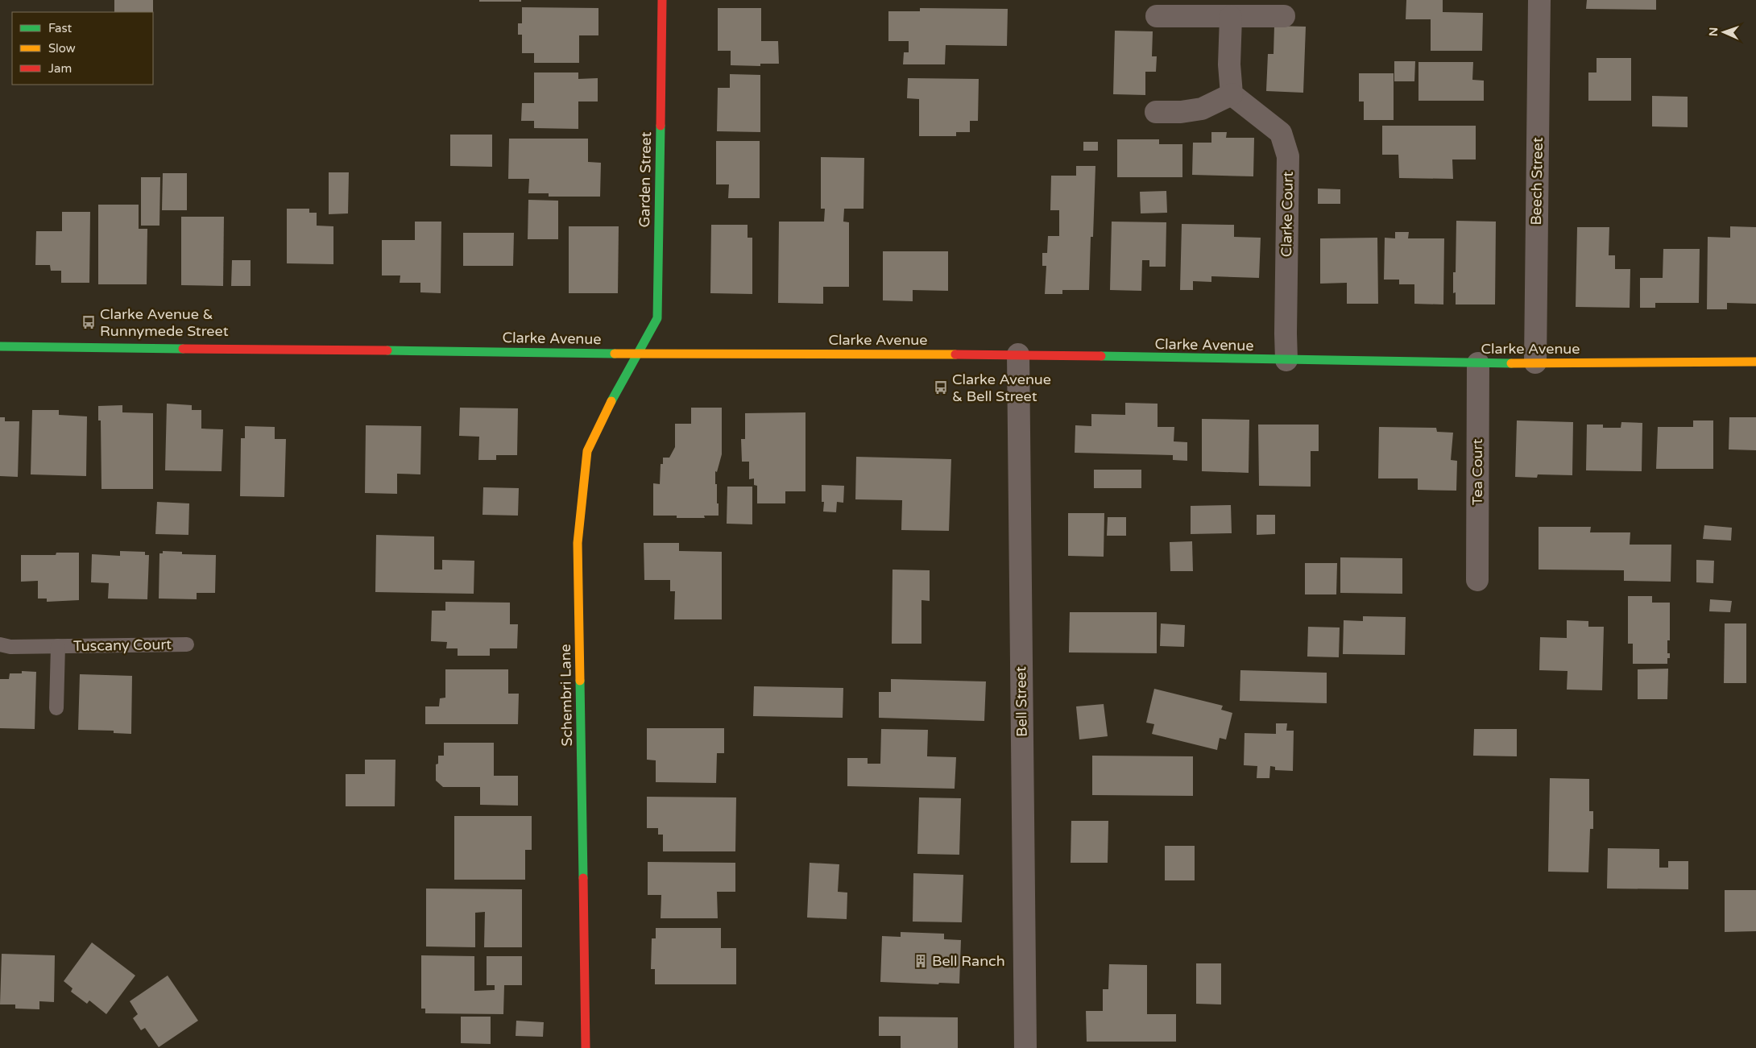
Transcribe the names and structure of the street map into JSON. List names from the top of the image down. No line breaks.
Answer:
{"streets":{"street":["Garden Street","Beech Street","Clarke Court","Clarke Avenue","Tea Court","Schembri Lane","Bell Street"],"lane":["Tuscany Court"]},"crossings":[["Garden Street","Clarke Avenue"],["Garden Street","Schembri Lane"],["Beech Street","Clarke Avenue"],["Clarke Court","Clarke Avenue"],["Clarke Avenue","Tea Court"],["Clarke Avenue","Schembri Lane"],["Clarke Avenue","Bell Street"]],"places":{"bus stop":["Clarke Avenue & Runnymede Street","Clarke Avenue & Bell Street"],"building":["Bell Ranch"]},"legend":["Fast","Slow","Jam"],"north":"left"}
